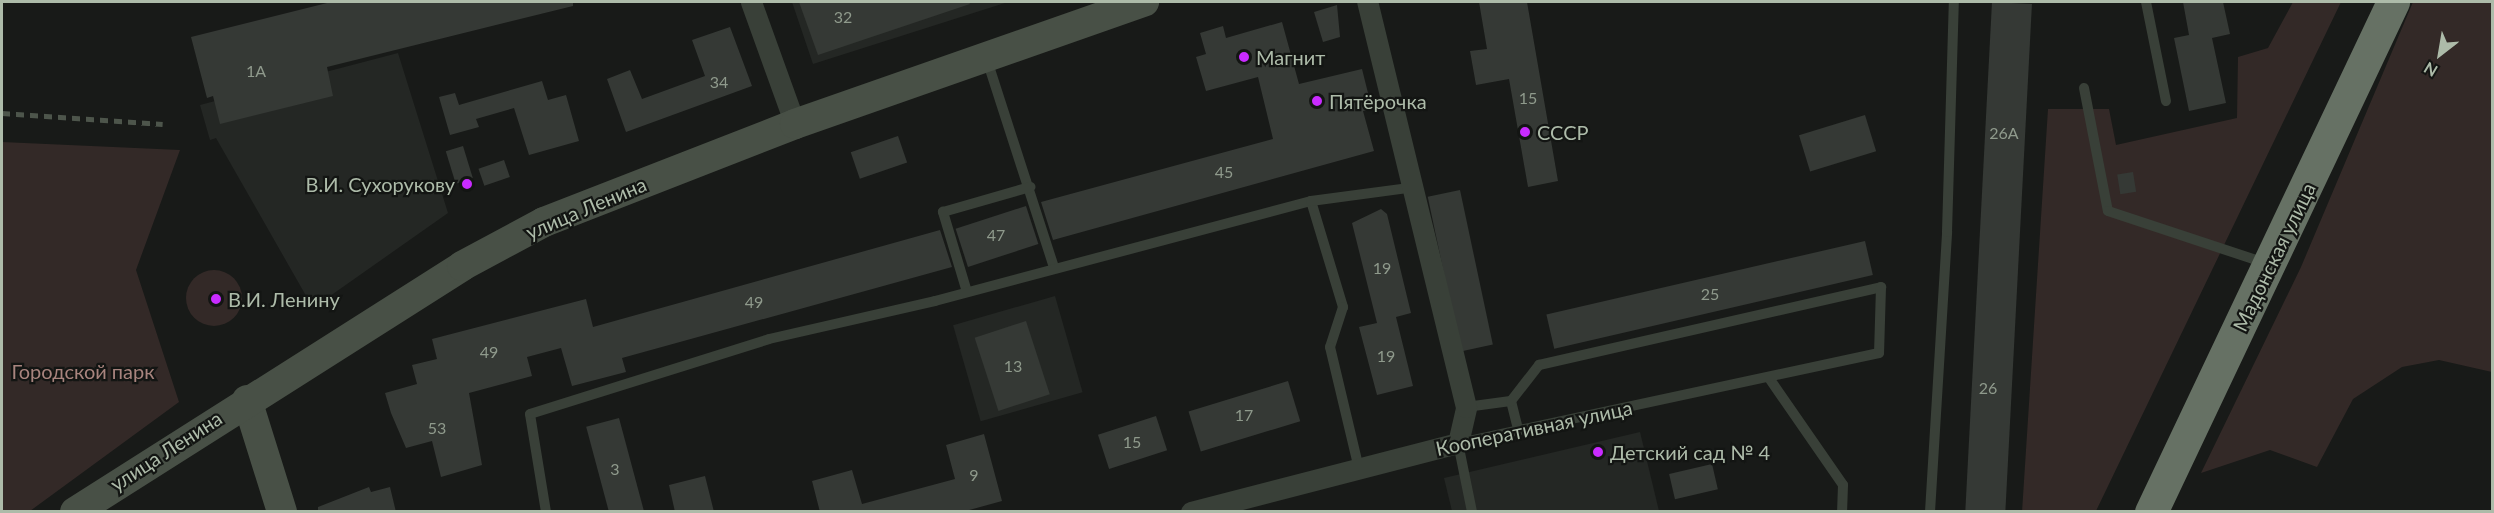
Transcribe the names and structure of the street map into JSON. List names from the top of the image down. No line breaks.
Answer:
{"streets":{"highway":["Мадонская улица"],"main road":["улица Ленина"],"street":["Кооперативная улица"]},"parks":["Городской парк"],"places":["Магнит","Пятёрочка","СССР","В.И. Сухорукову","В.И. Ленину","Детский сад № 4"],"house_numbers":["32","1А","34","15","26А","45","47","19","25","49","49","19","13","26","17","53","15","3","9"],"north":"bottom left"}
